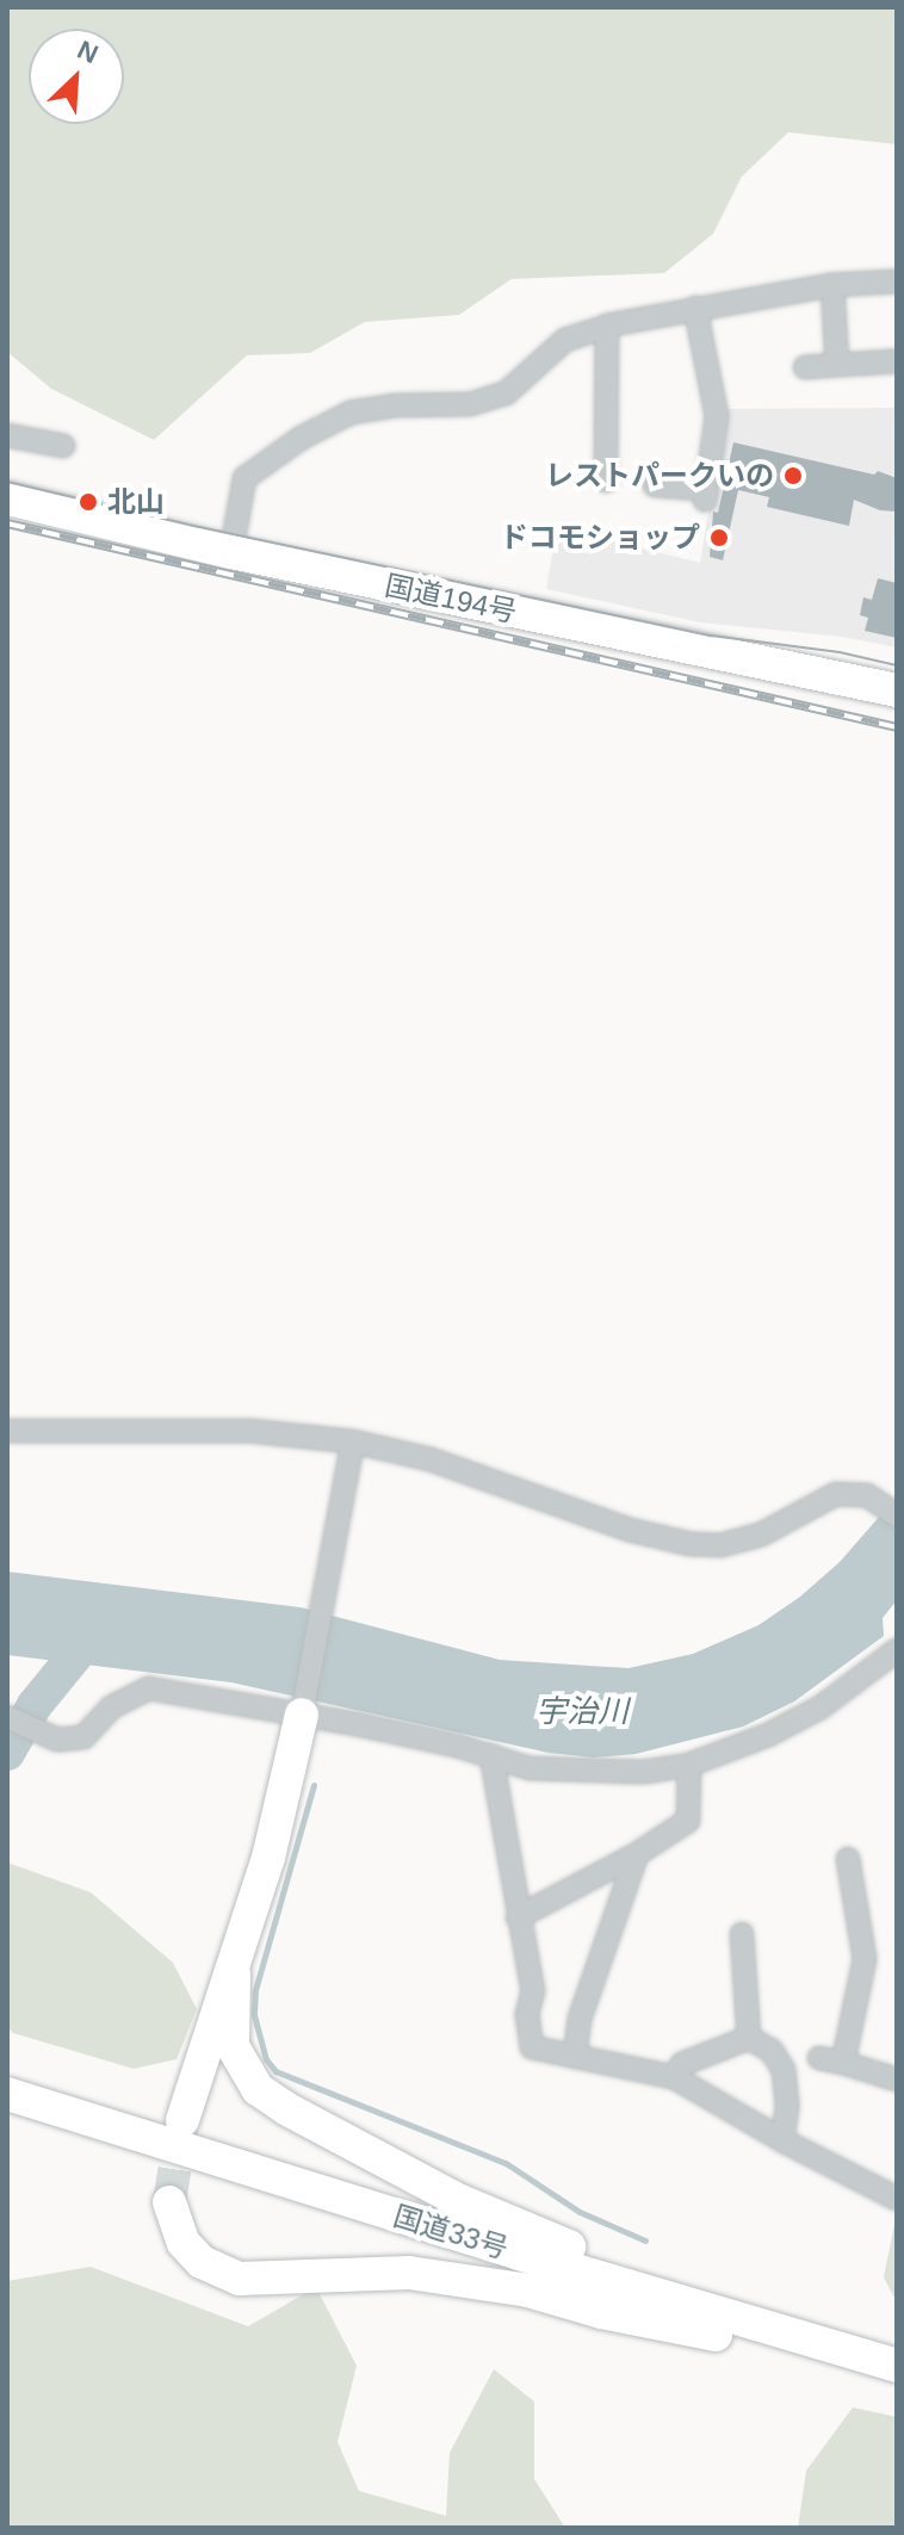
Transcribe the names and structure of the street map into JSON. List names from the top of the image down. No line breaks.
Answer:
{"streets":{"highway":["国道194号","国道33号"]},"water":["宇治川"],"places":["レストパークいの","北山","ドコモショップ"],"north":"top right"}
